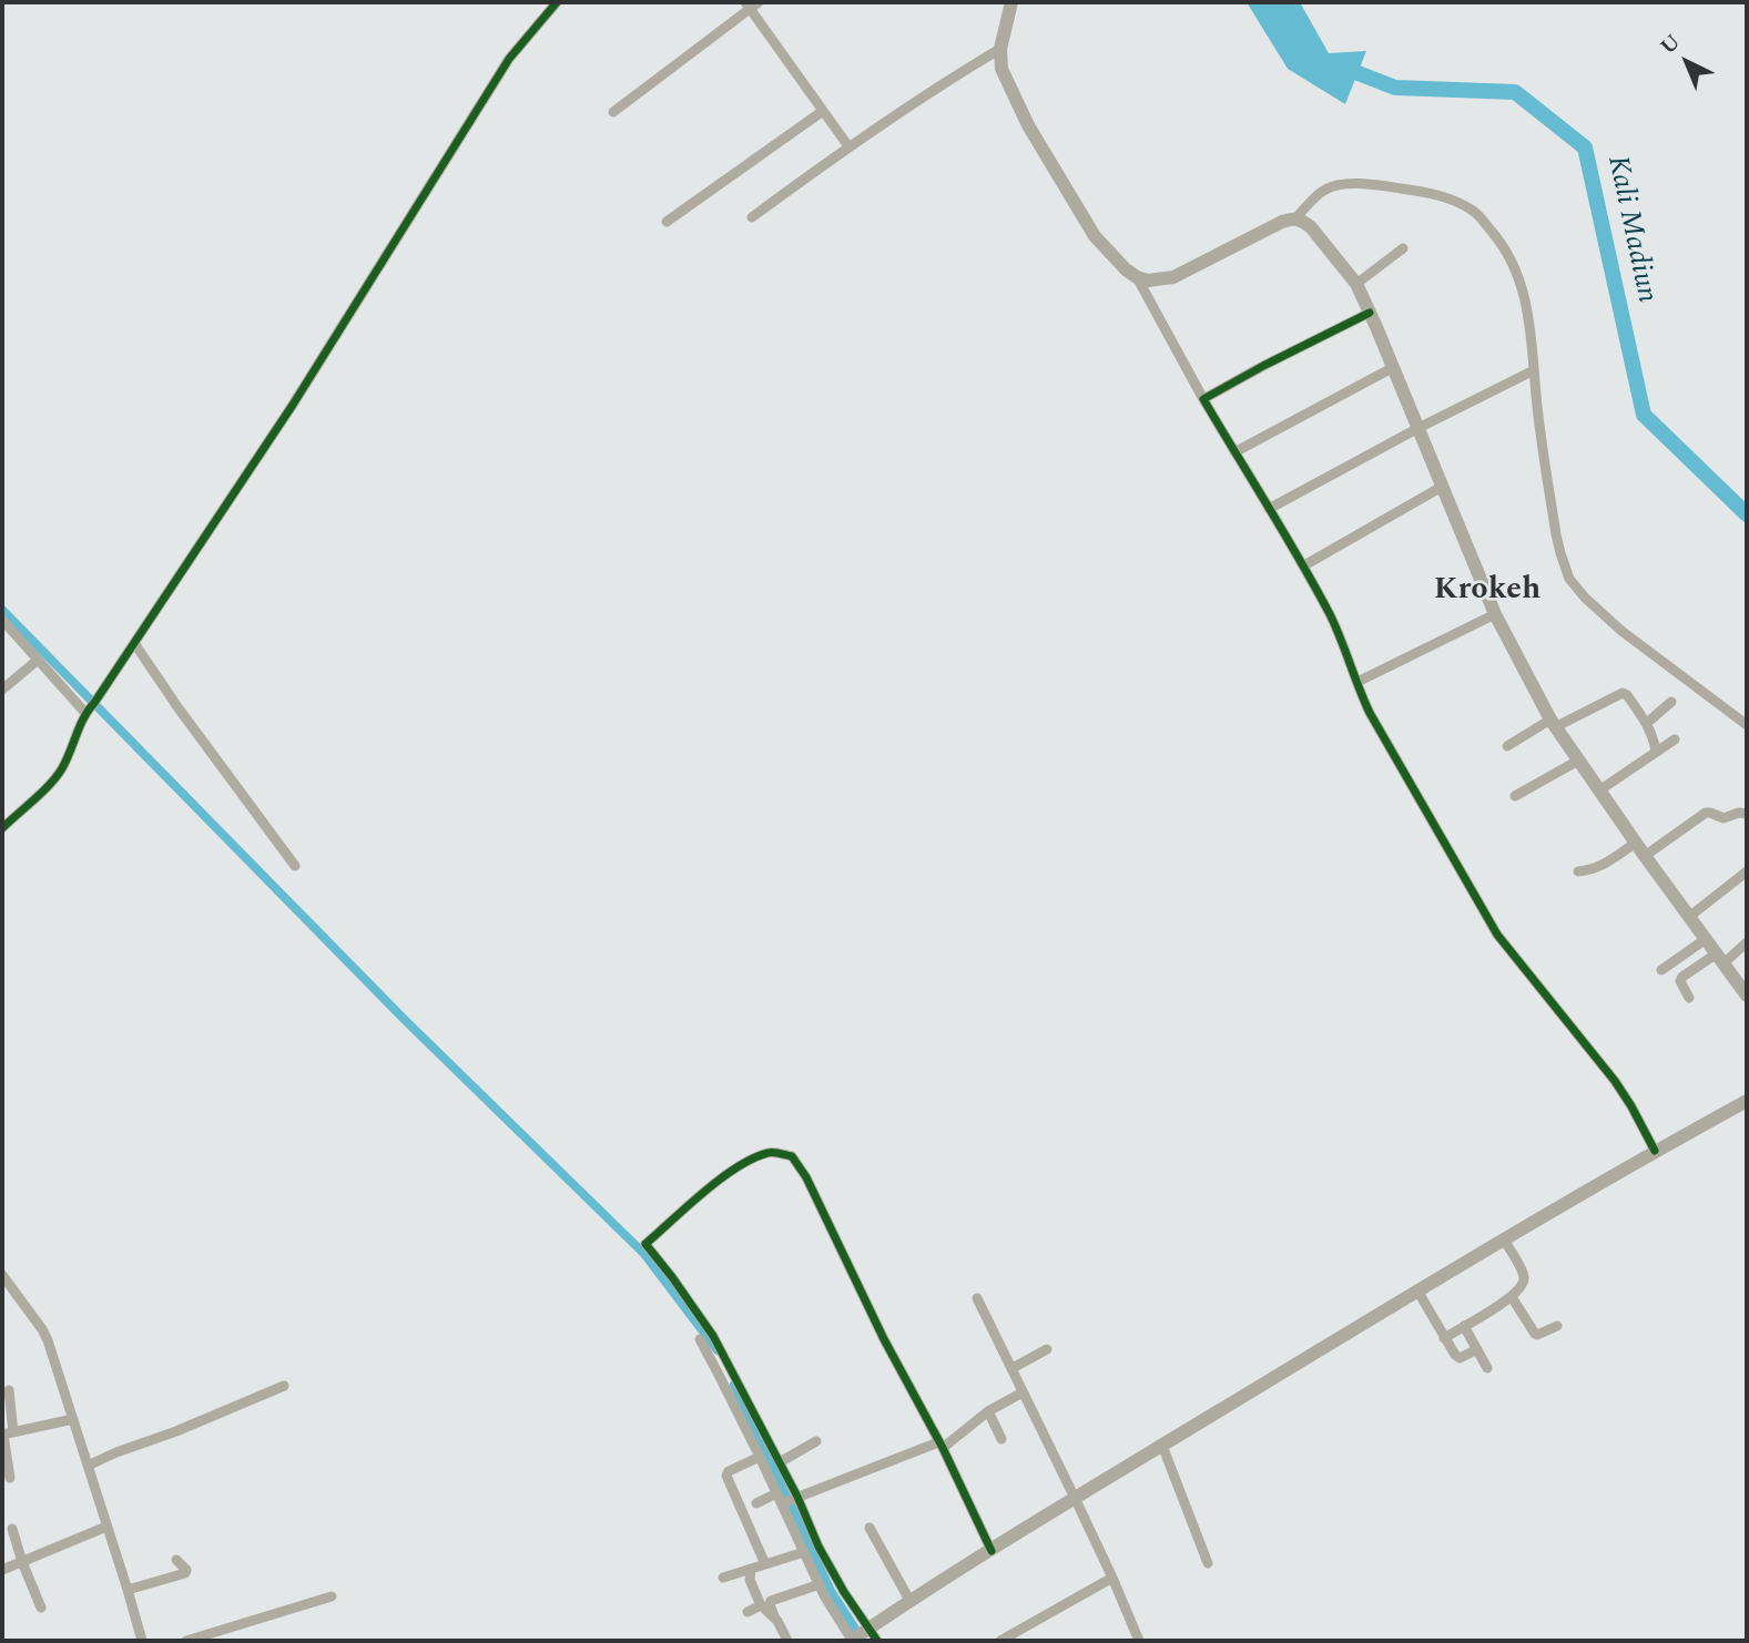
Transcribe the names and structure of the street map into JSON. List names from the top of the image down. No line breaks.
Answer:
{"districts":["Krokeh"],"water":["Kali Madiun"],"north":"top left"}
